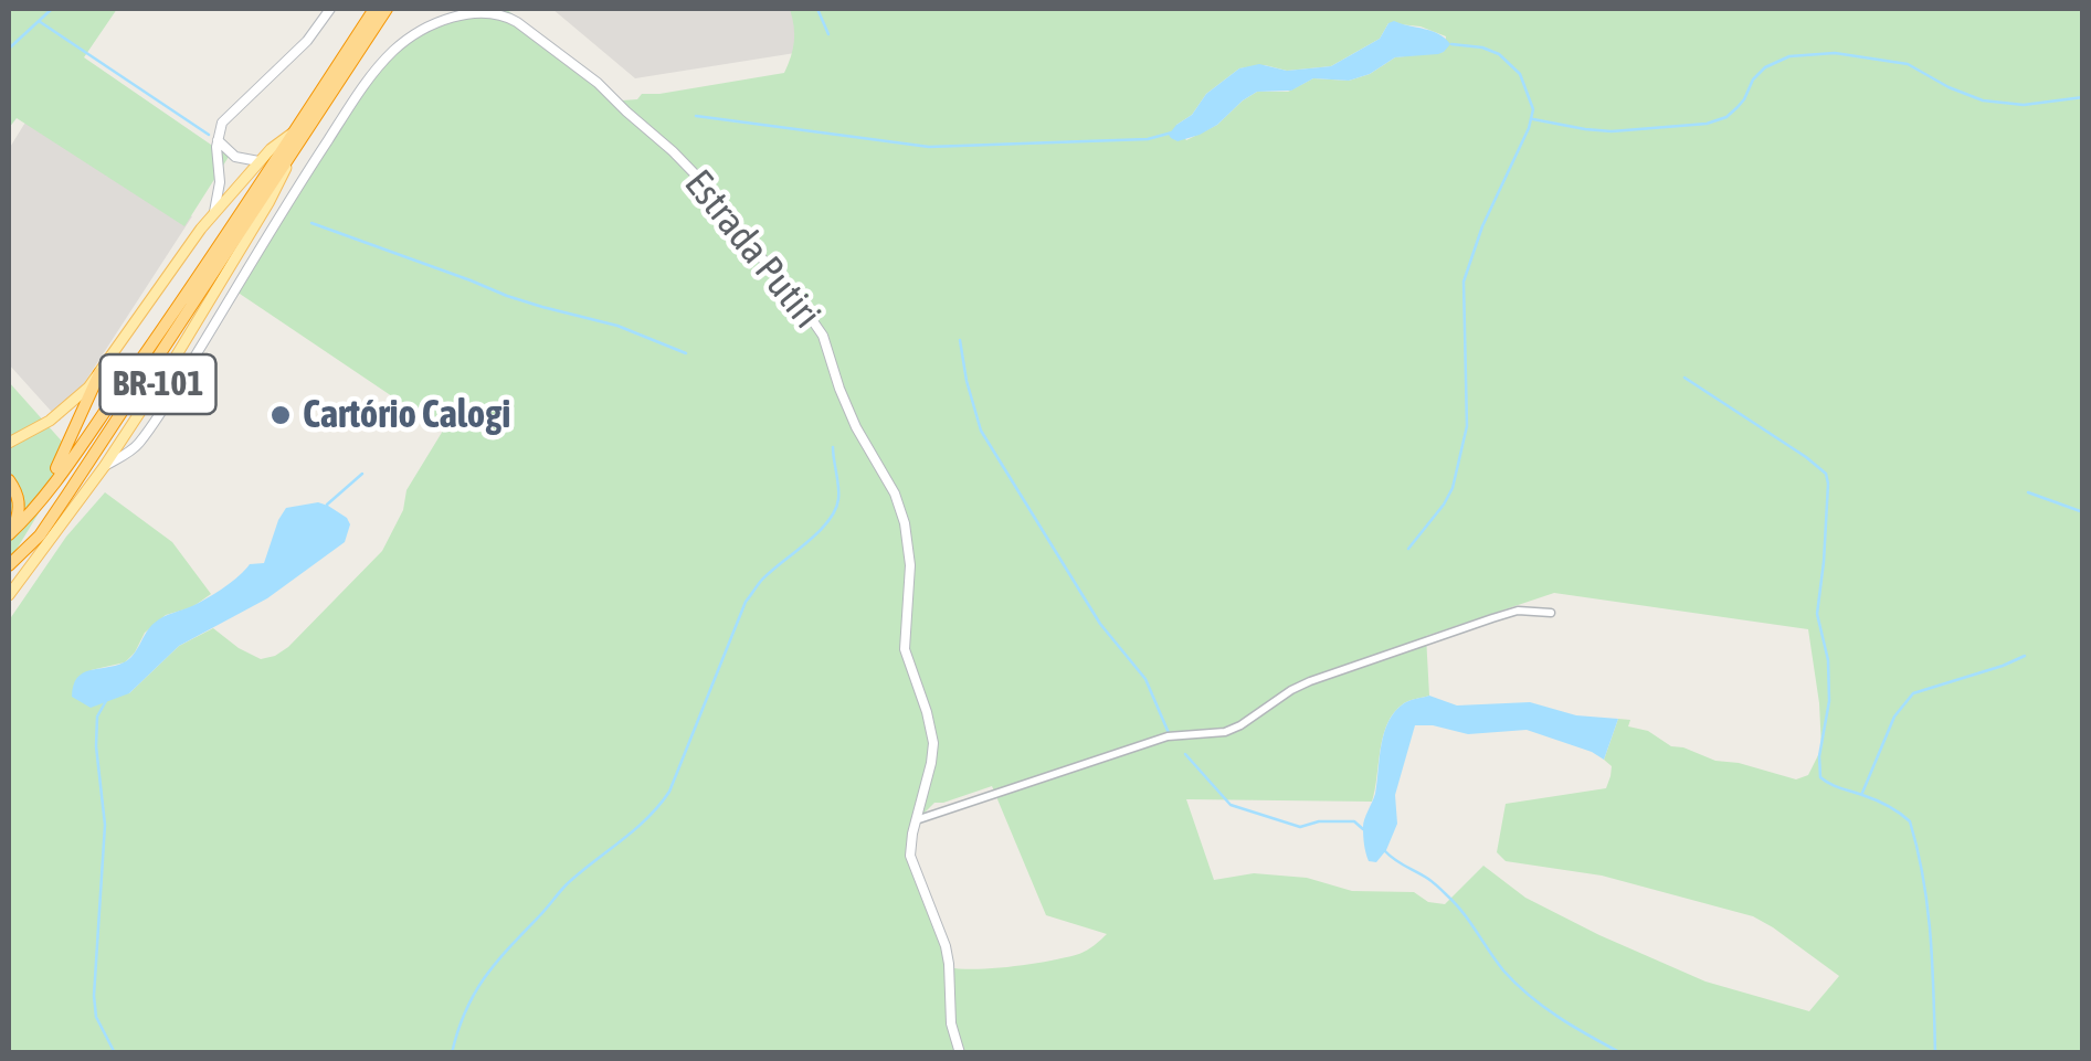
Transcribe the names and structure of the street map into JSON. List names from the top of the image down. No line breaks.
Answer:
{"streets":{"highway":["BR-101"],"street":["Estrada Putiri"]},"crossings":[["Estrada Putiri","BR-101"]],"places":["Cartório Calogi"]}
